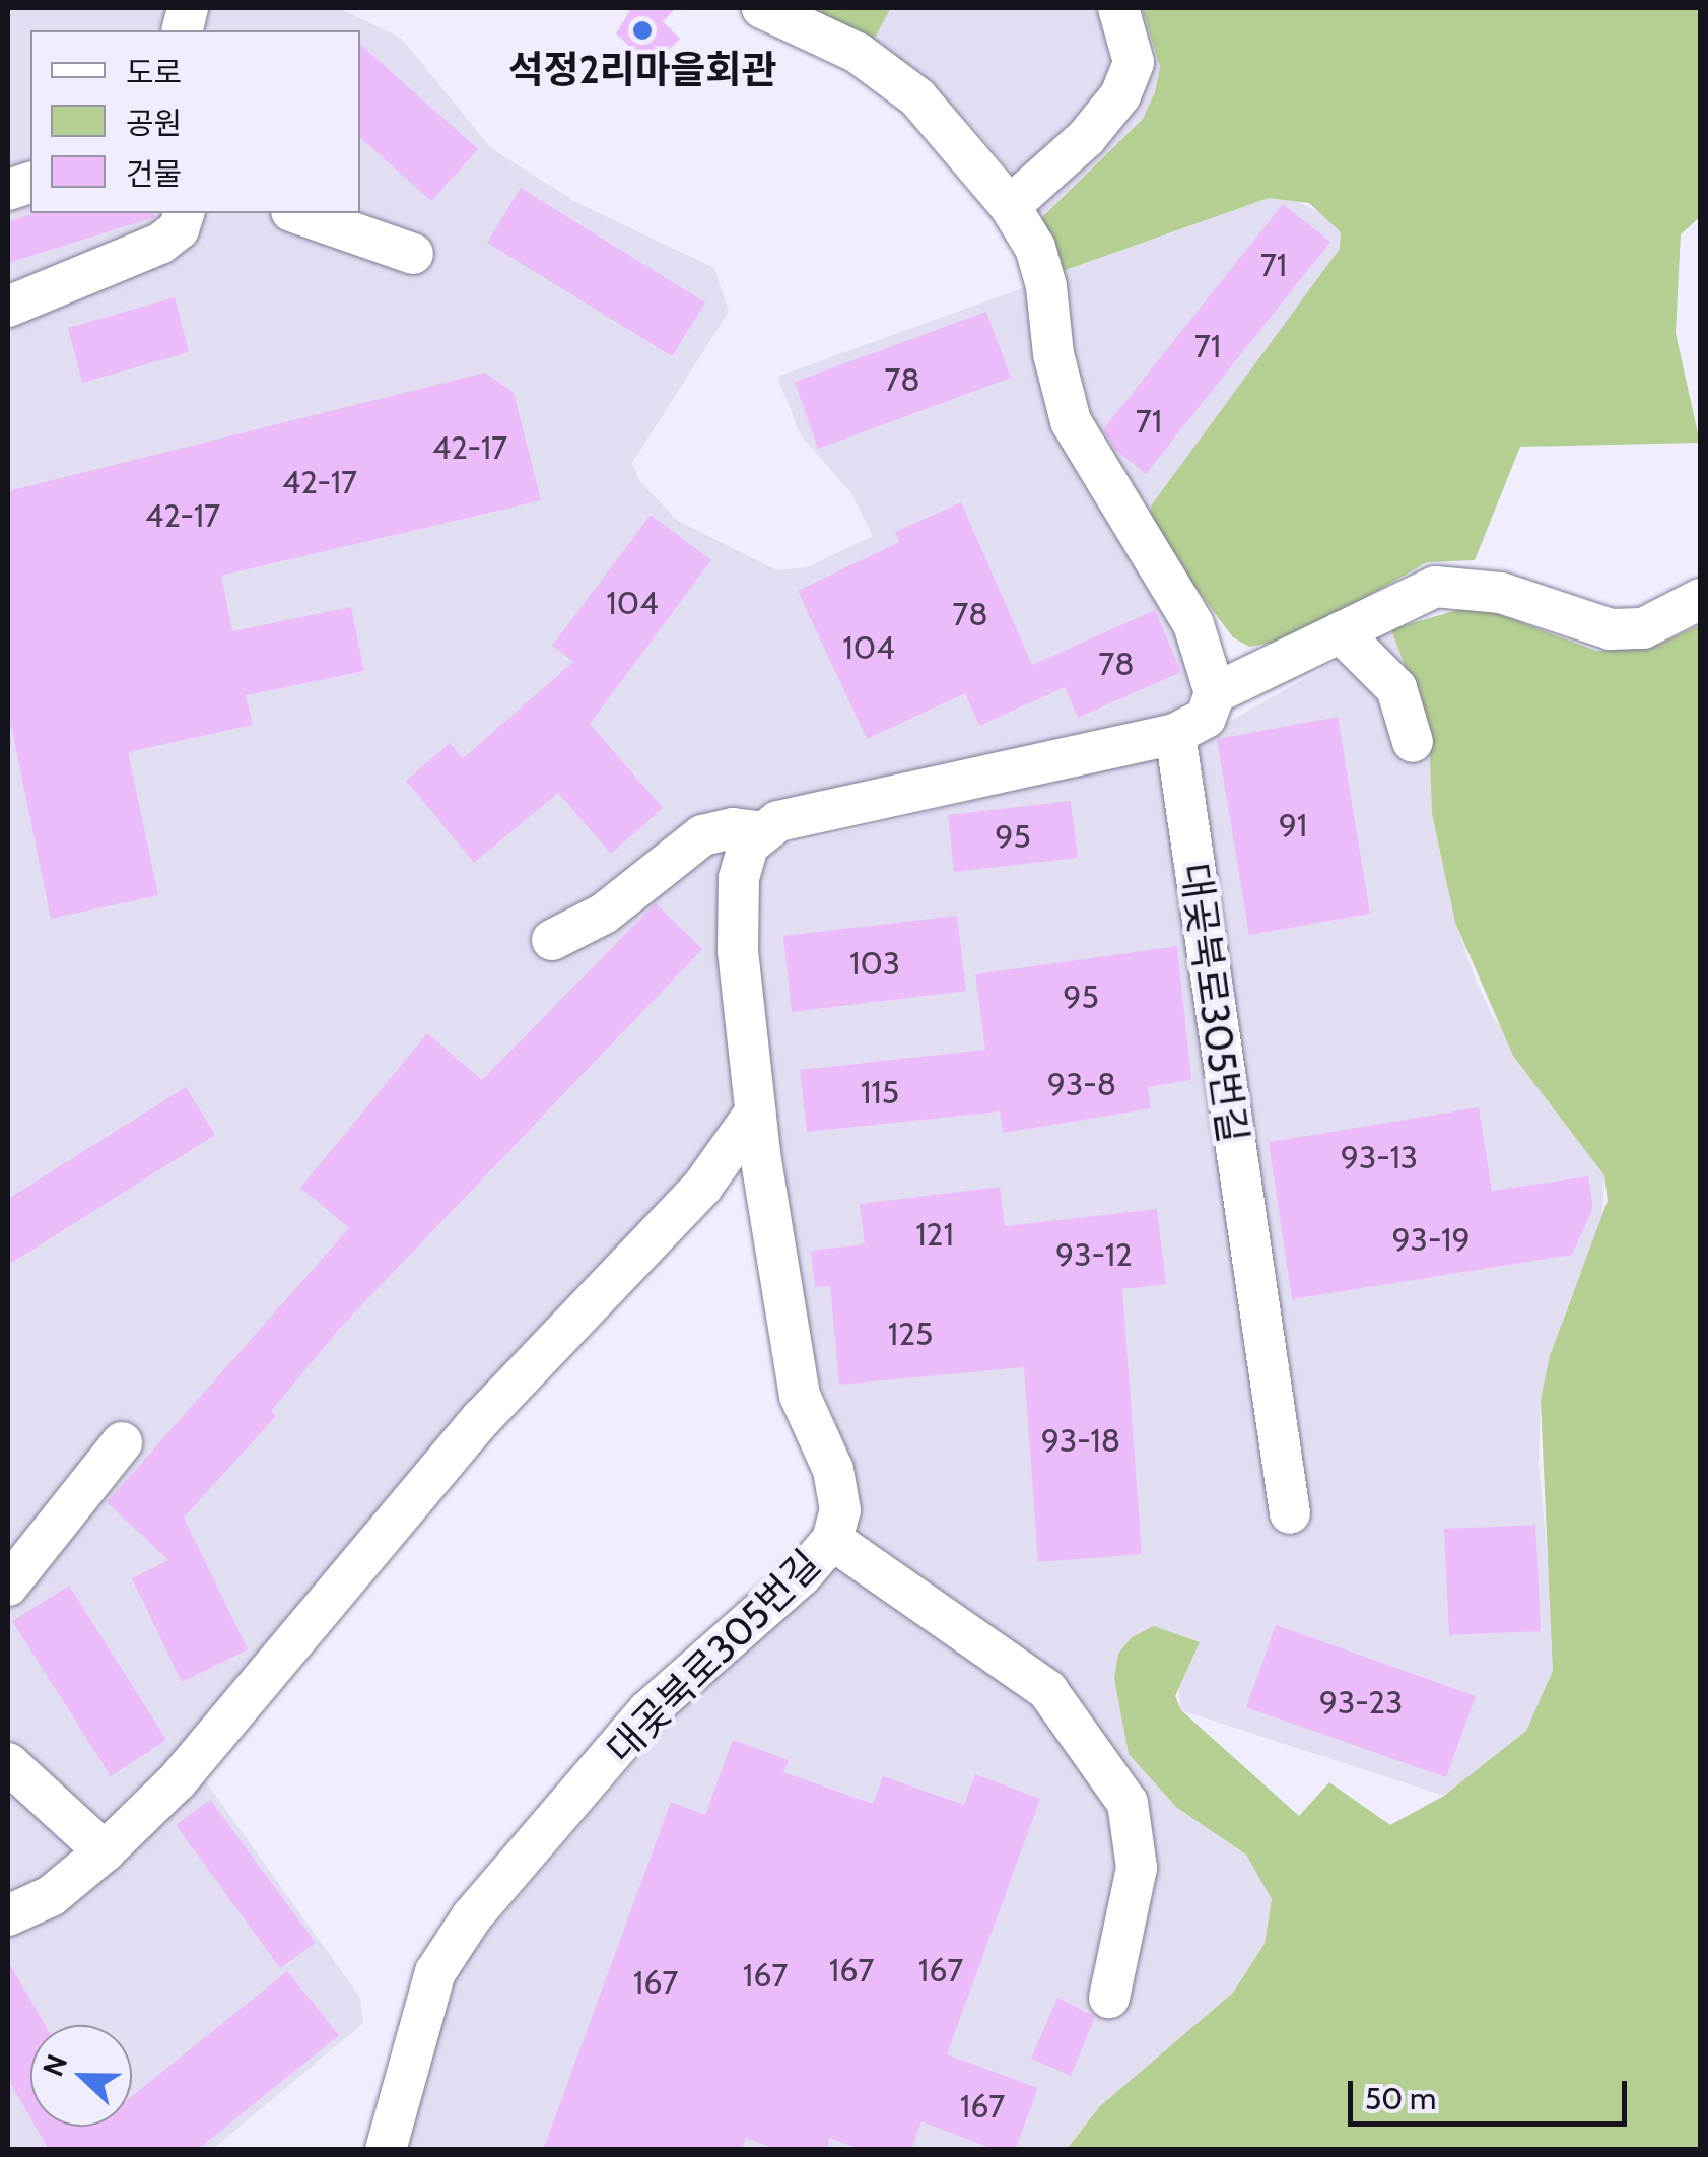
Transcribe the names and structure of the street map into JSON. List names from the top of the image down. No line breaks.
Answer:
{"streets":{"lane":["대곶북로305번길"]},"places":["석정2리마을회관"],"house_numbers":["71","71","78","71","42-17","42-17","42-17","104","78","104","78","91","95","103","95","93-8","115","93-13","121","93-19","93-12","125","93-18","93-23","167","167","167","167","167"],"legend":["도로","공원","건물"],"scale_bar":"50 m","north":"left"}
